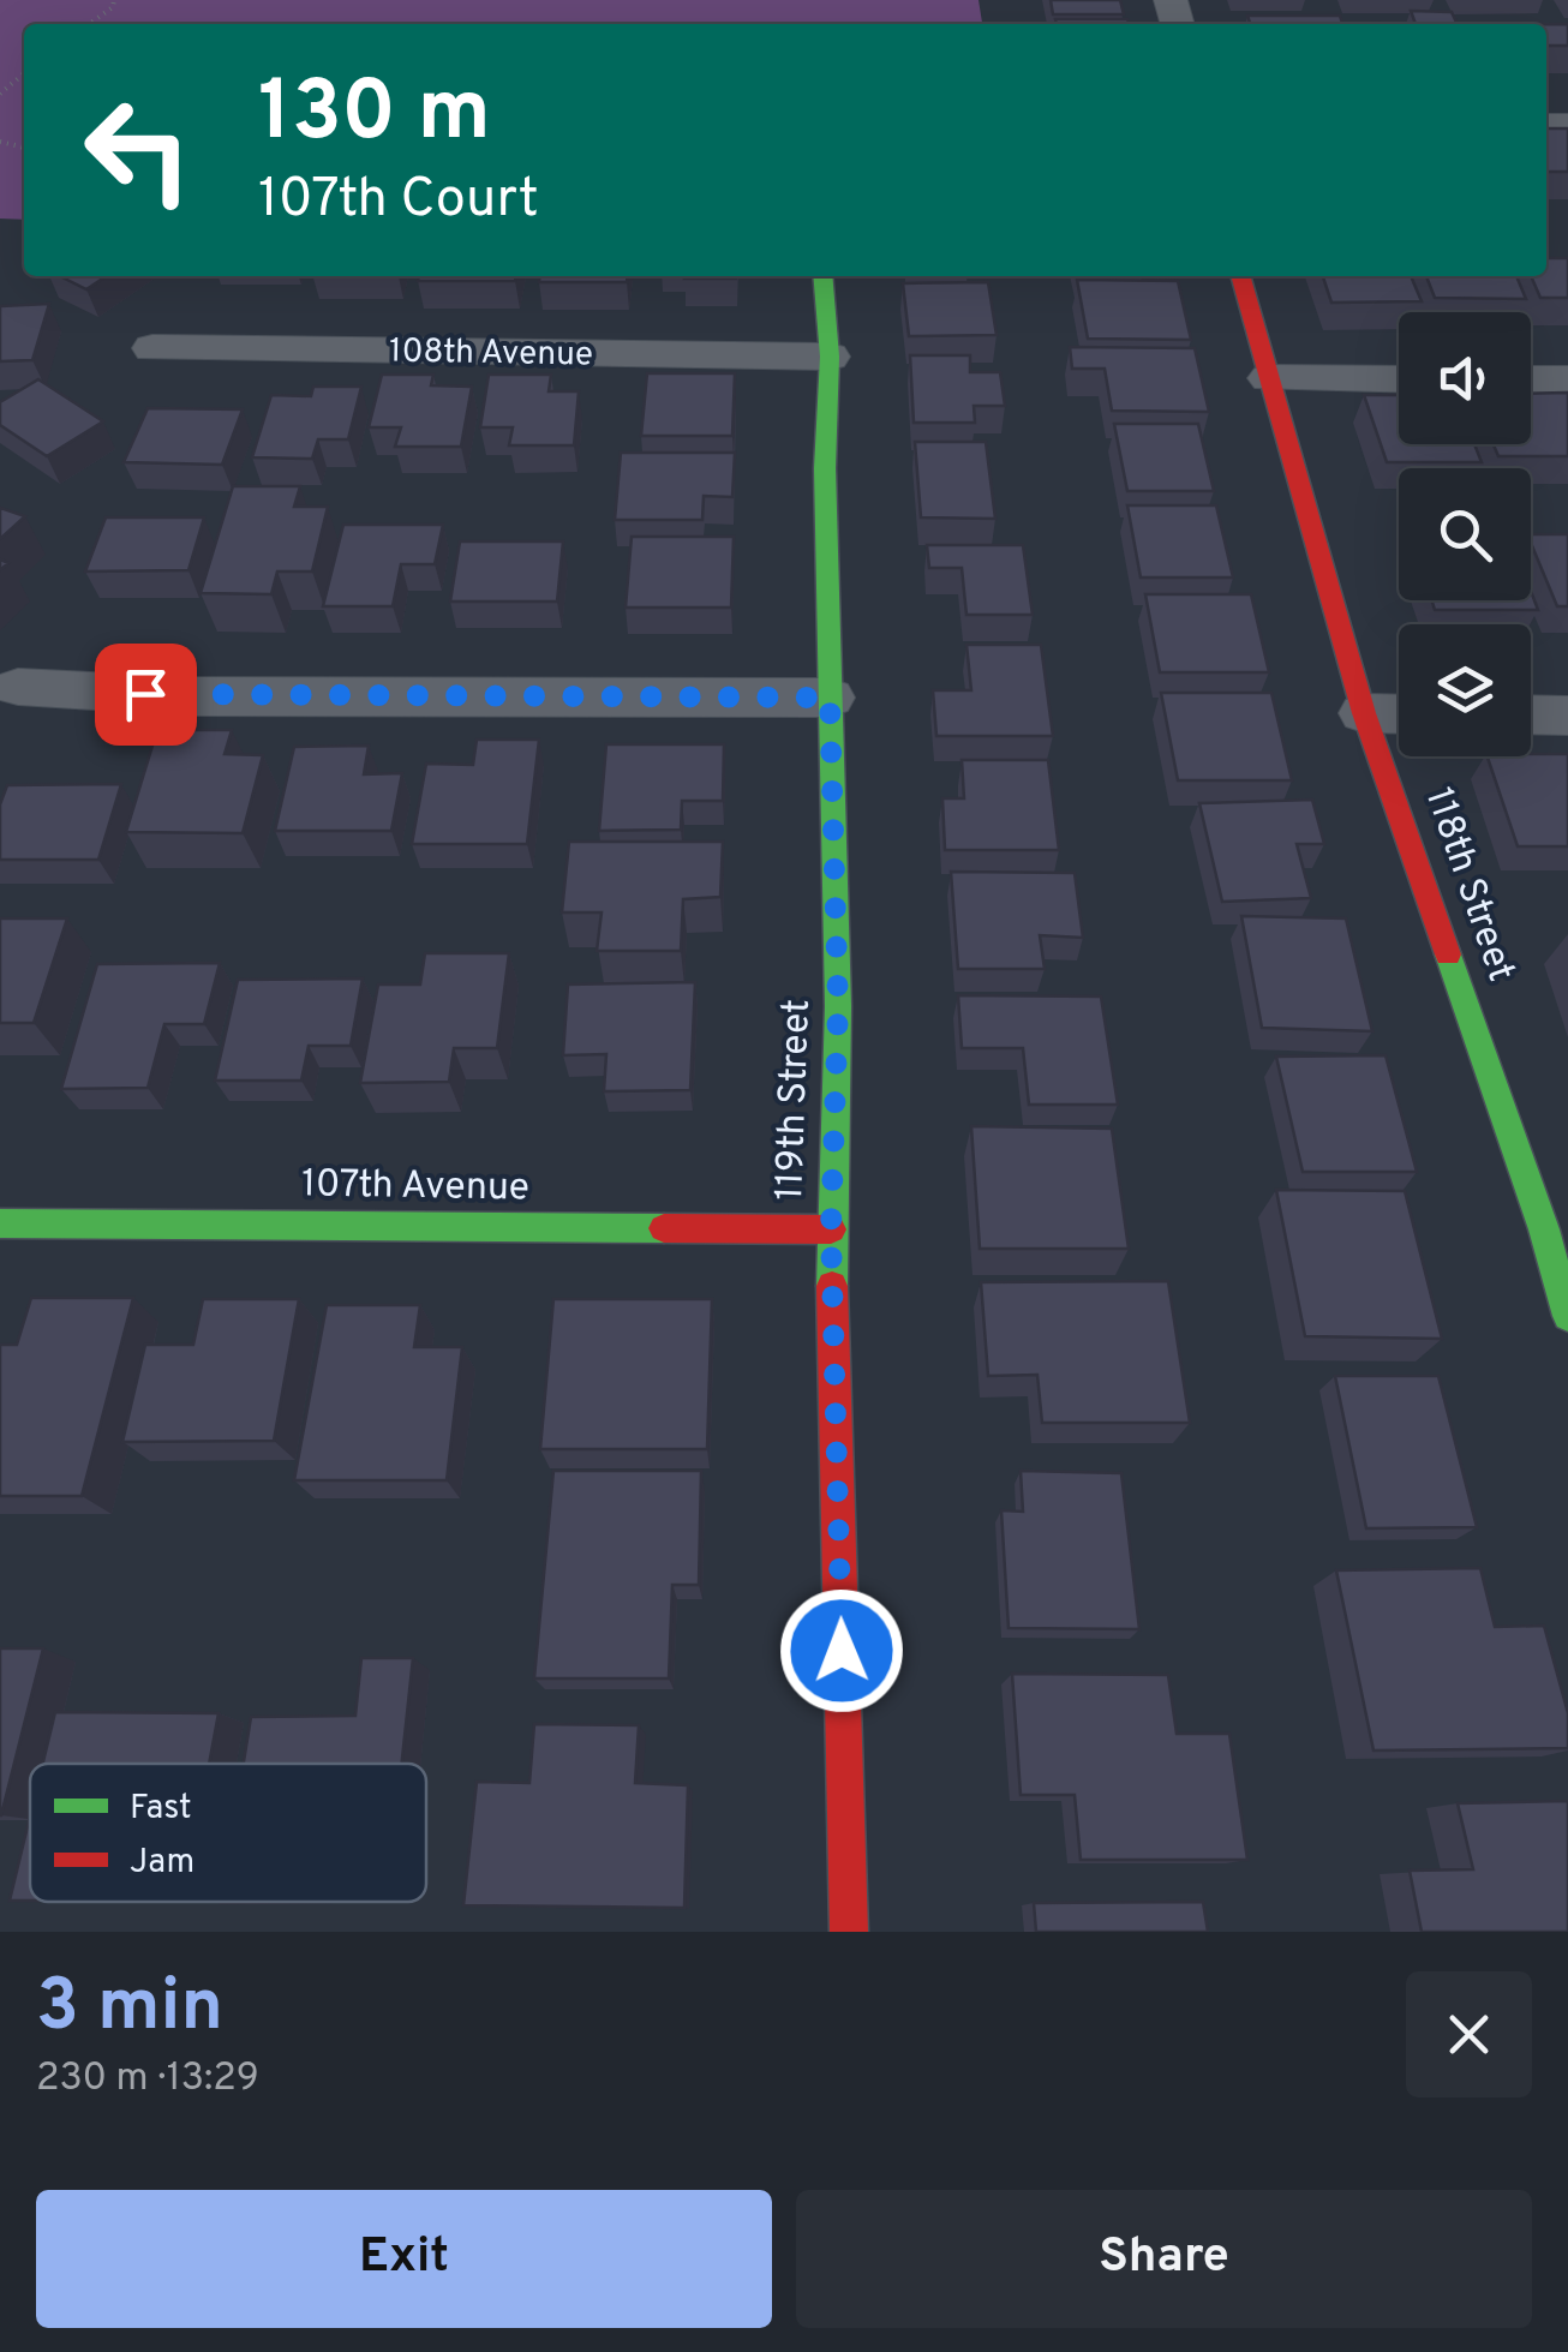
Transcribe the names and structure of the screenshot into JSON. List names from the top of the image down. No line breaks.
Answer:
{"streets":{"street":["108th Avenue","118th Street","119th Street","107th Avenue"]},"crossings":[["108th Avenue","119th Street"],["119th Street","107th Avenue"]],"legend":["Fast","Jam"],"page":{"turn":["130 m","107th Court"],"heading":["3 min","230 m · 13:29"],"buttons":["Exit","Share"]}}
